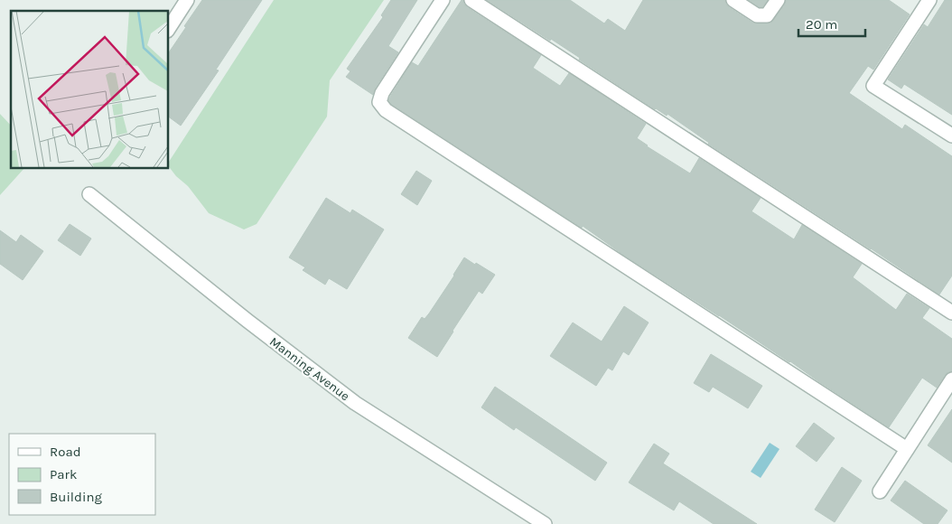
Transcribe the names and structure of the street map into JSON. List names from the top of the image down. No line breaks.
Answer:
{"streets":{"street":["Manning Avenue"]},"legend":["Road","Park","Building"],"scale_bar":"20 m"}
